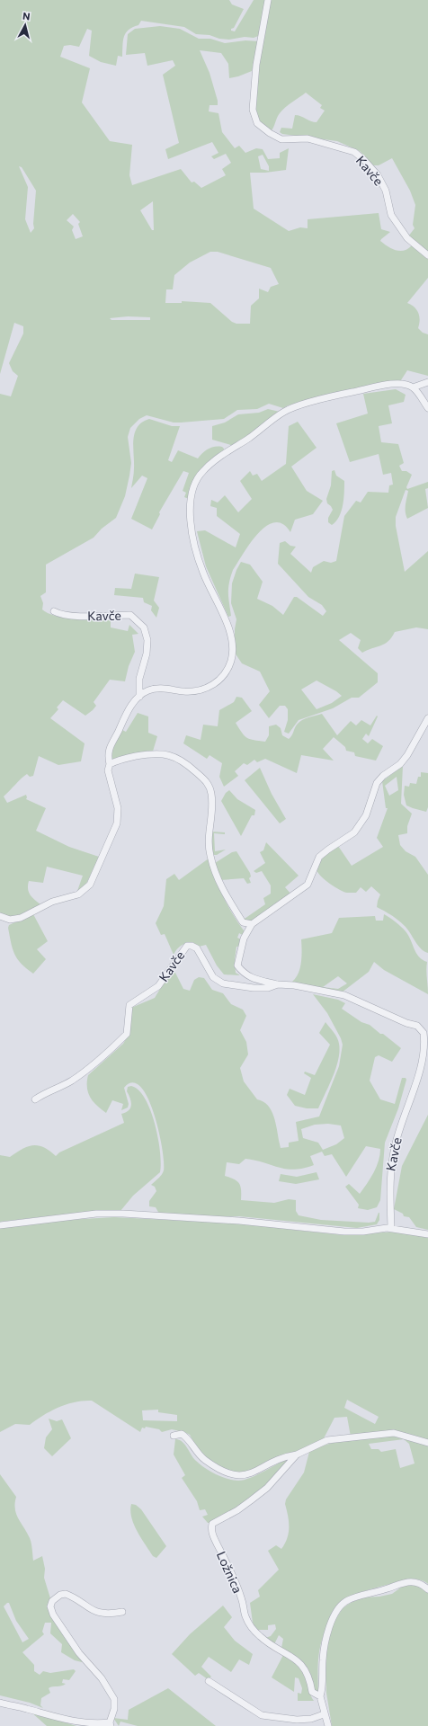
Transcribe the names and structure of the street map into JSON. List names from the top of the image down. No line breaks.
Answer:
{"streets":{"street":["Kavče","Ložnica"]},"north":"top"}
